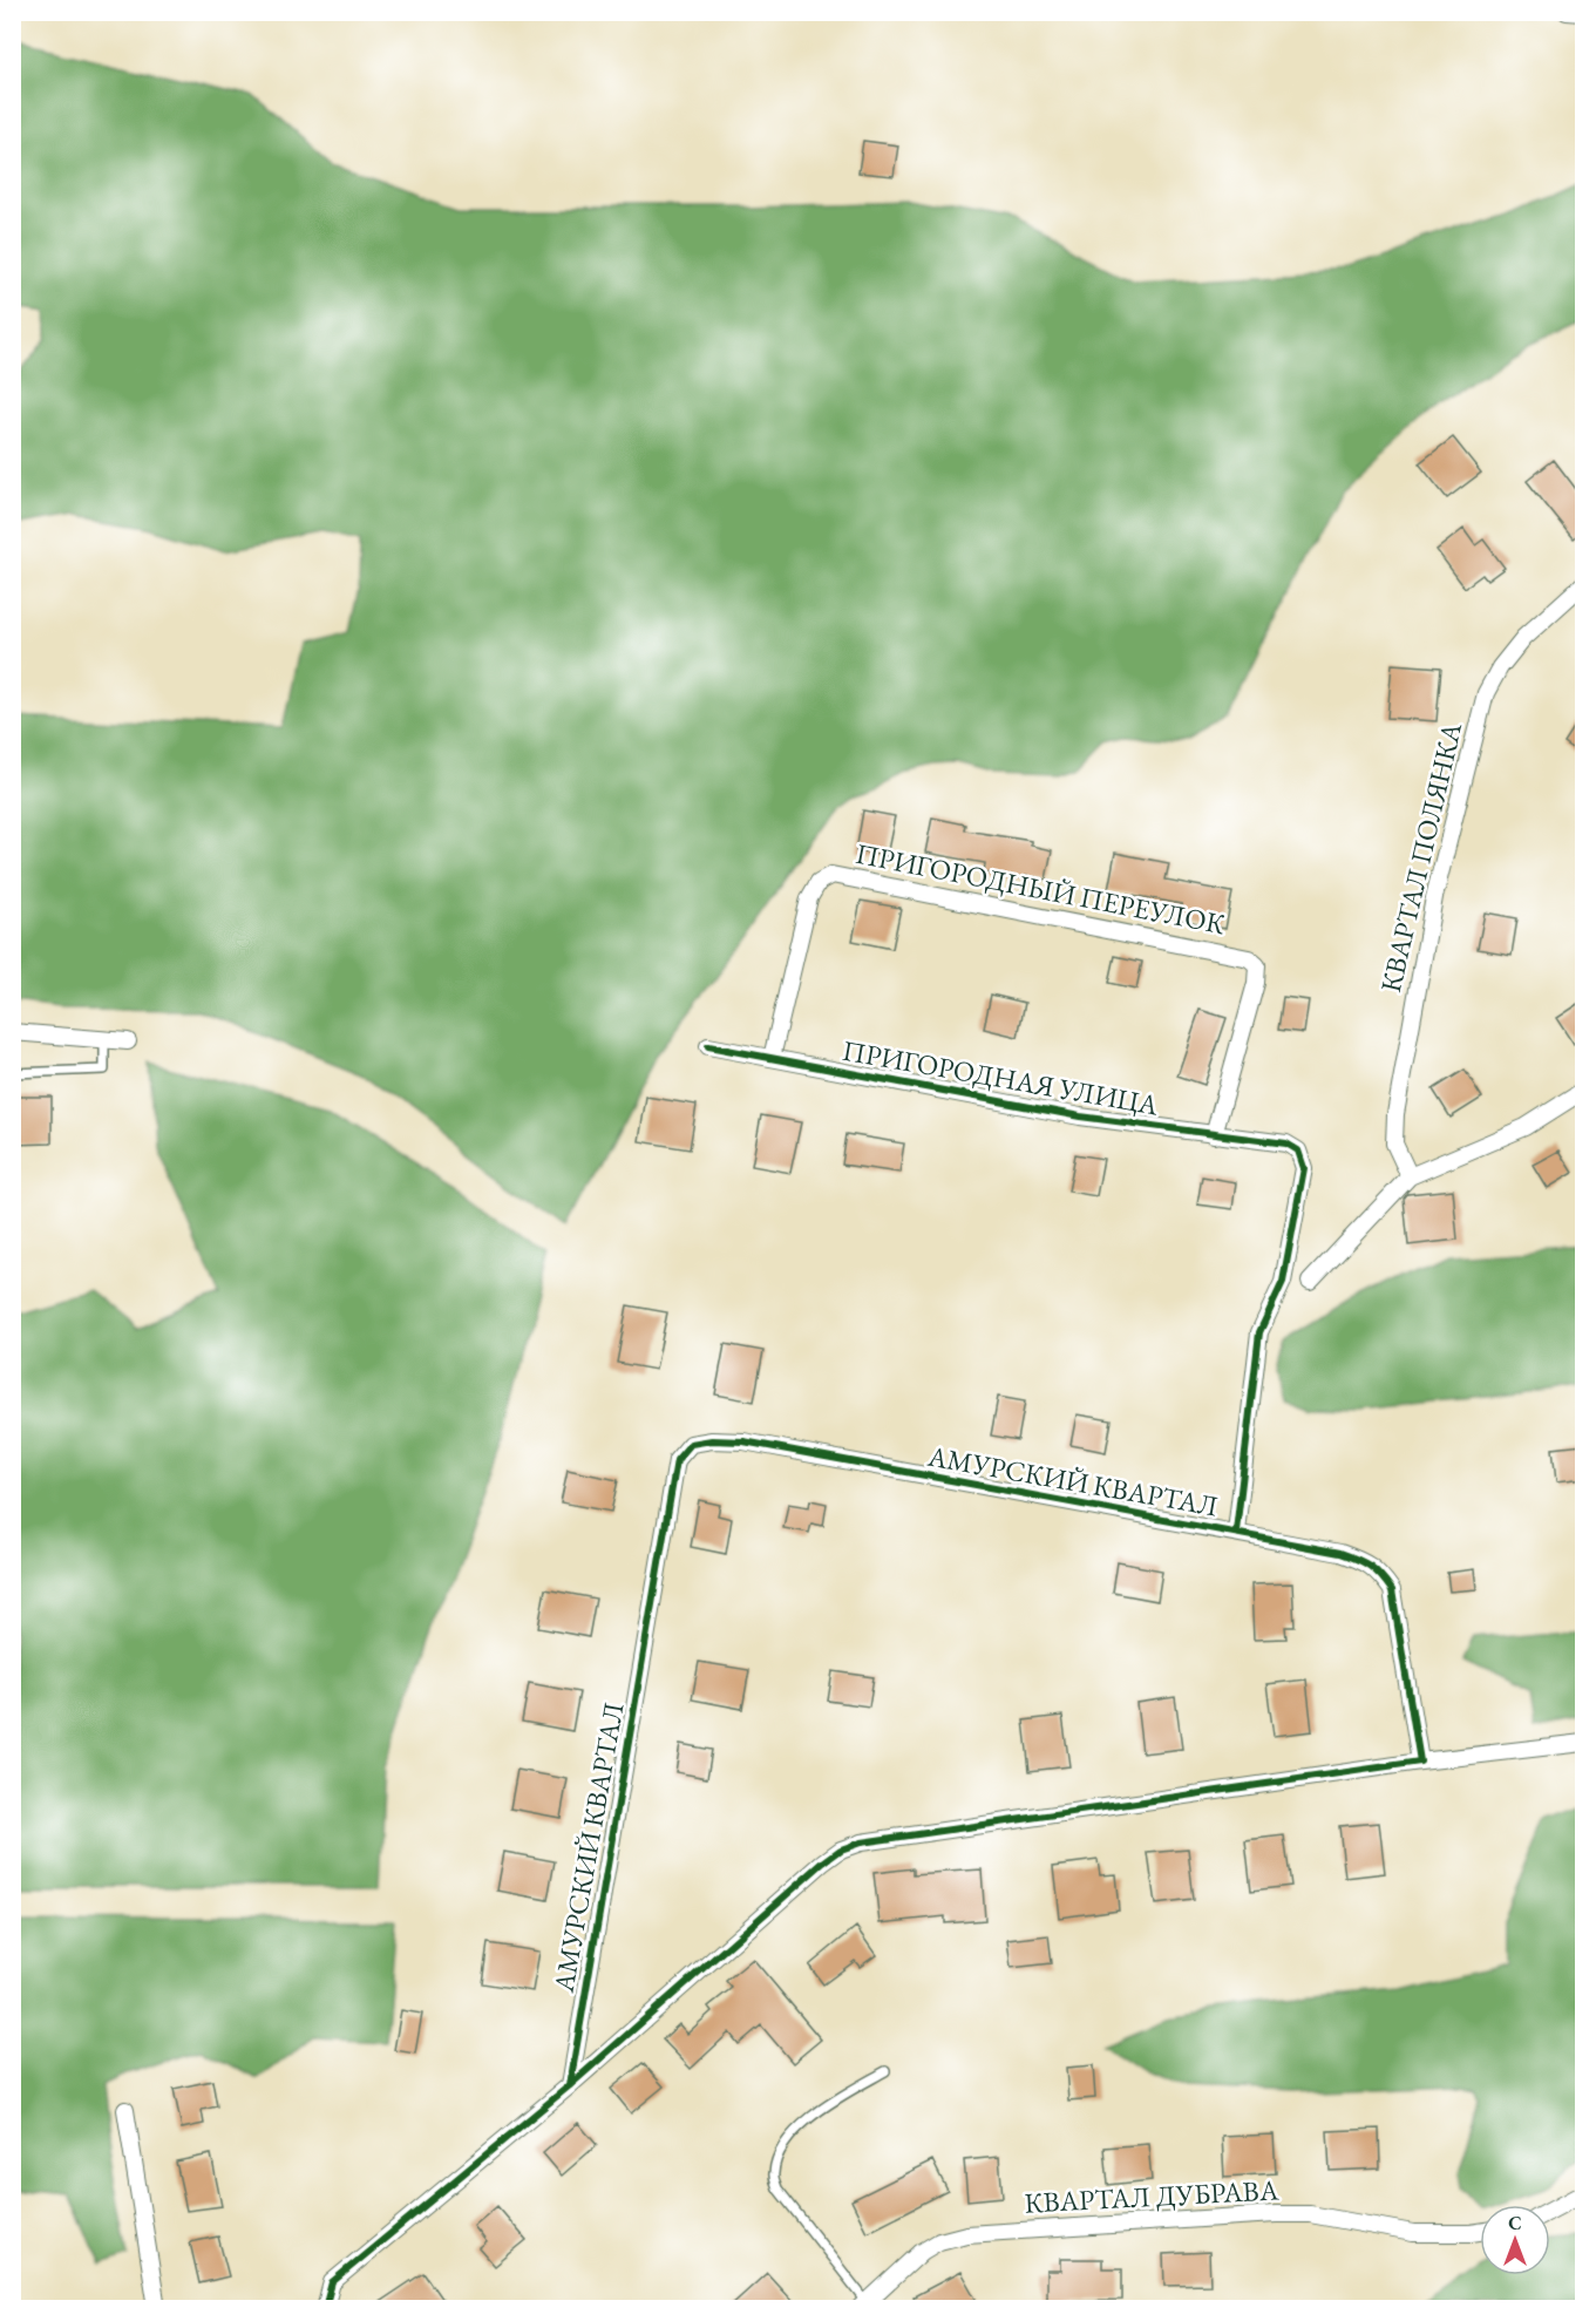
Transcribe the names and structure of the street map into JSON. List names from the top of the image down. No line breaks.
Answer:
{"streets":{"street":["КВАРТАЛ ПОЛЯНКА","ПРИГОРОДНЫЙ ПЕРЕУЛОК","ПРИГОРОДНАЯ УЛИЦА","АМУРСКИЙ КВАРТАЛ","КВАРТАЛ ДУБРАВА"]},"crossings":[["ПРИГОРОДНЫЙ ПЕРЕУЛОК","ПРИГОРОДНАЯ УЛИЦА"],["ПРИГОРОДНАЯ УЛИЦА","АМУРСКИЙ КВАРТАЛ"]],"north":"top"}
